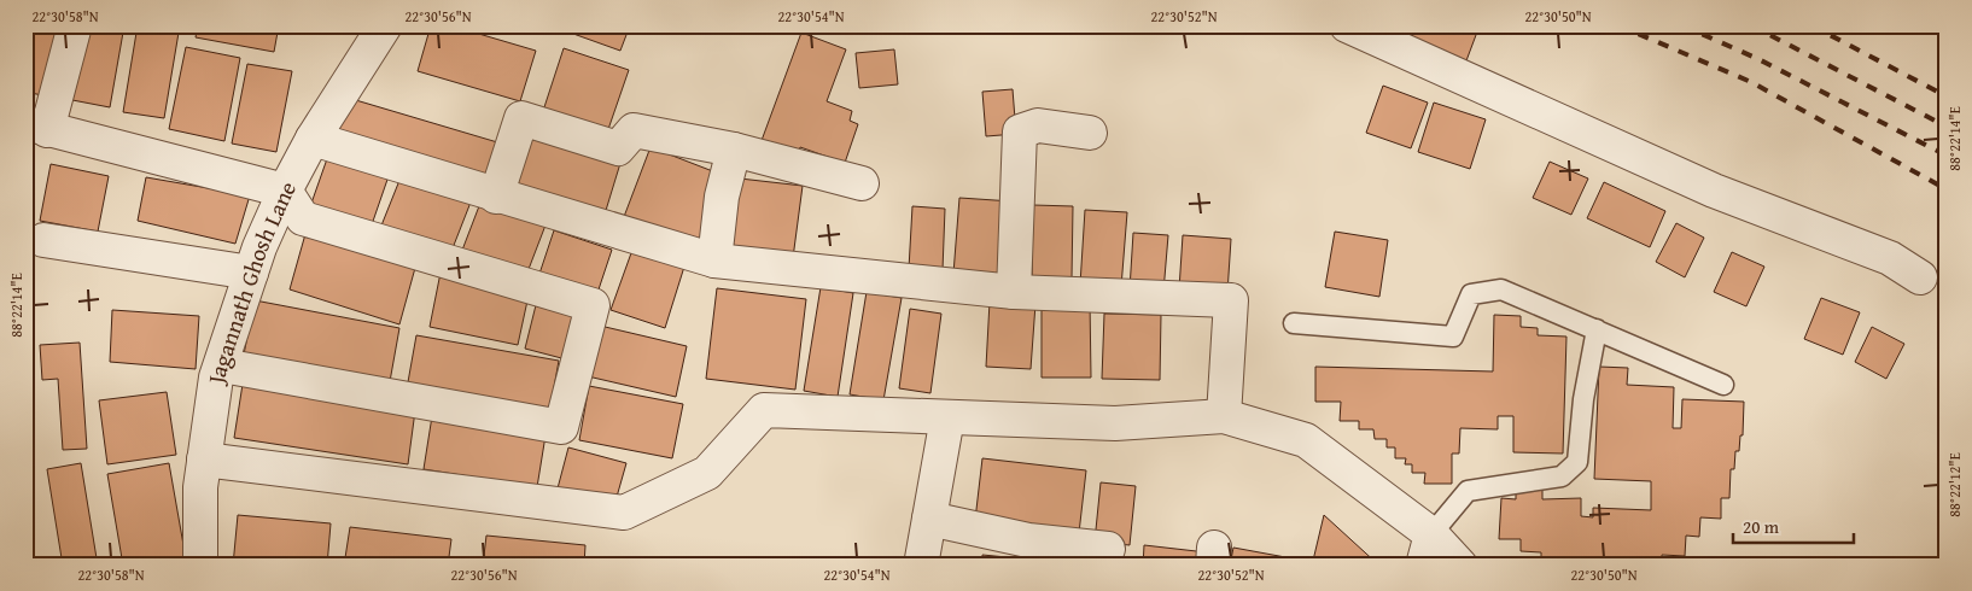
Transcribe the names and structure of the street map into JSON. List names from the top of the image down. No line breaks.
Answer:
{"streets":{"street":["Jagannath Ghosh Lane"]},"scale_bar":"20 m","coordinates":["22°30'58\"N","22°30'56\"N","22°30'54\"N","22°30'52\"N","22°30'50\"N","88°22'14\"E","88°22'12\"E"]}
